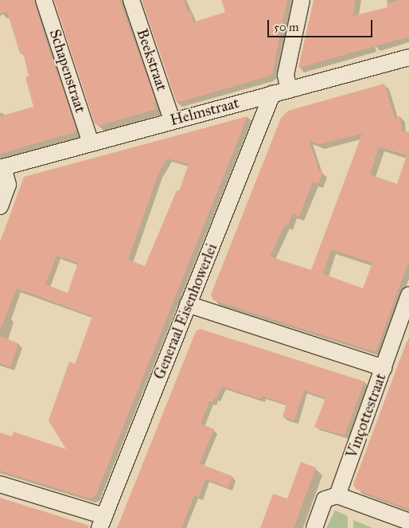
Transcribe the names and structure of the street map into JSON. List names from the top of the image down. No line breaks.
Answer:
{"streets":{"street":["Beekstraat","Schapenstraat","Helmstraat","Generaal Eisenhowerlei","Vinçottestraat"]},"crossings":[["Beekstraat","Helmstraat"],["Schapenstraat","Helmstraat"],["Helmstraat","Generaal Eisenhowerlei"]],"scale_bar":"50 m"}
